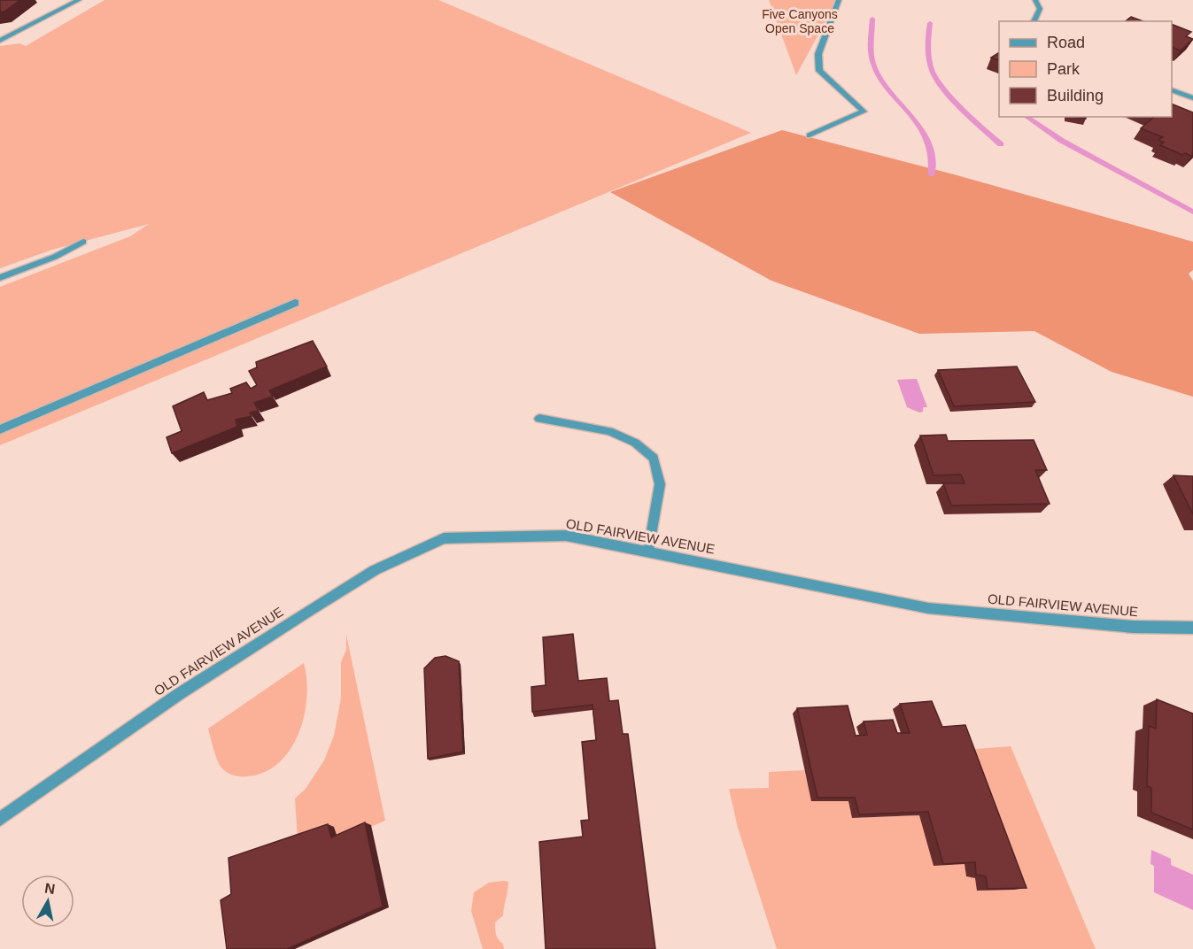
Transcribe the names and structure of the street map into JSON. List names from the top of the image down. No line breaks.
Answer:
{"streets":{"street":["OLD FAIRVIEW AVENUE"]},"parks":["Five Canyons Open Space"],"legend":["Road","Park","Building"],"north":"top"}
